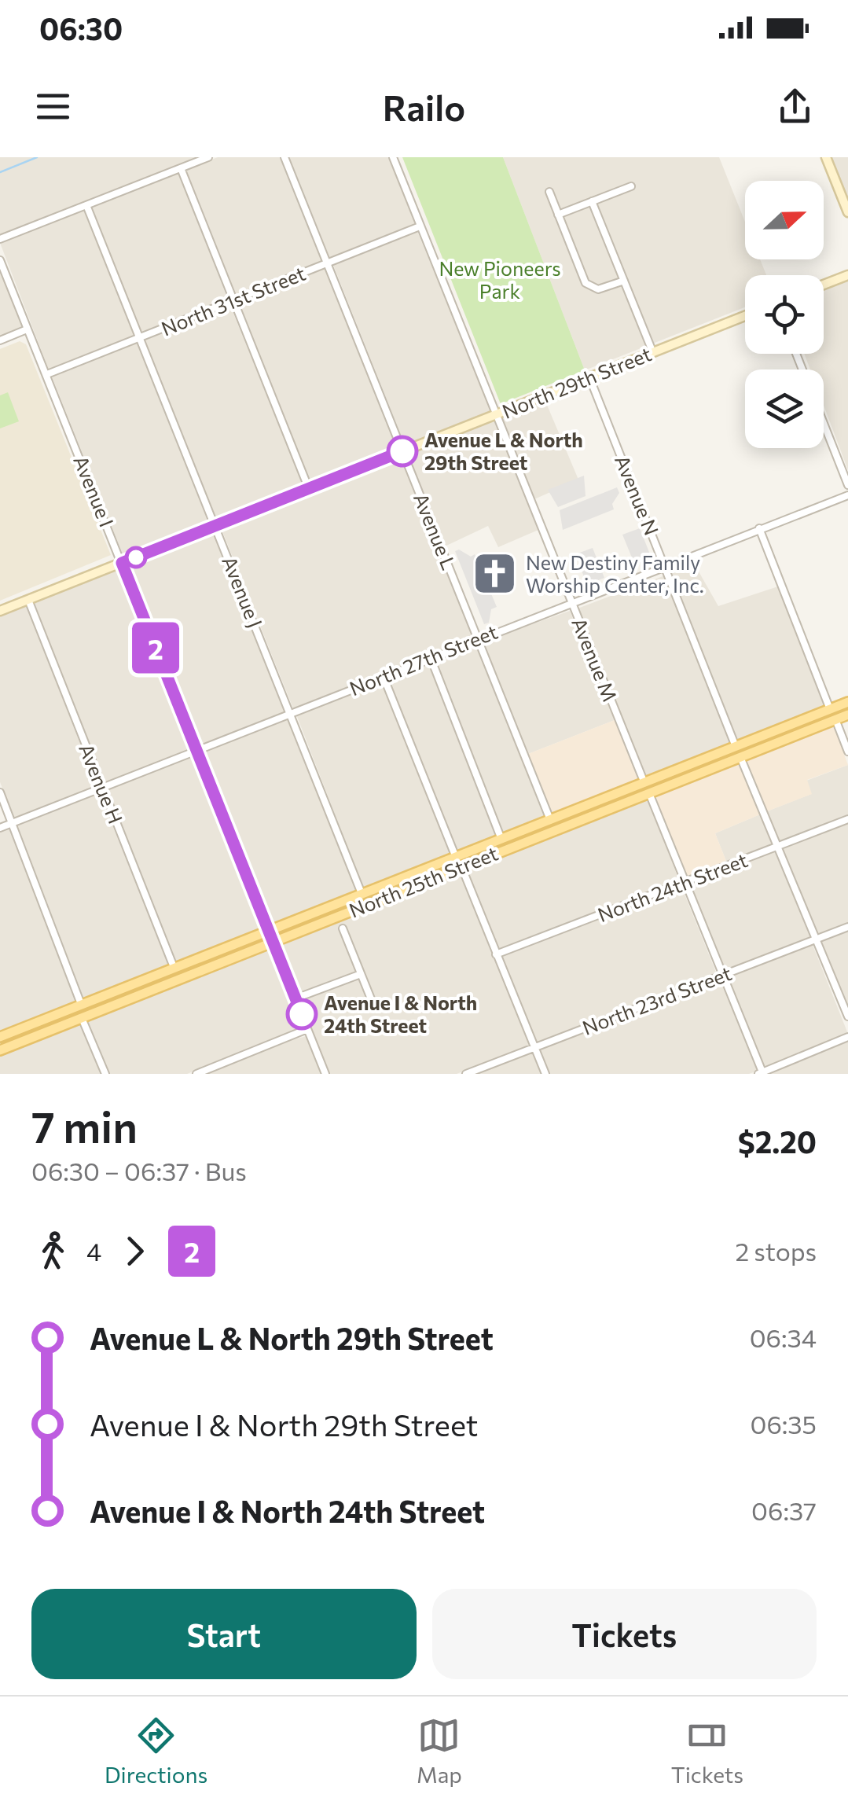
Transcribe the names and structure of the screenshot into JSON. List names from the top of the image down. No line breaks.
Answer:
{"streets":{"main road":["North 25th Street"],"street":["North 31st Street","North 29th Street","Avenue I","Avenue N","Avenue L","Avenue J","Avenue M","North 27th Street","Avenue H","North 24th Street","North 23rd Street"]},"crossings":[["North 31st Street","Avenue I"],["North 31st Street","Avenue L"],["North 31st Street","Avenue J"],["North 31st Street","Avenue M"],["North 29th Street","Avenue I"],["North 29th Street","Avenue N"],["North 29th Street","Avenue L"],["North 29th Street","Avenue J"],["North 29th Street","Avenue M"],["North 29th Street","Avenue H"],["Avenue I","North 27th Street"],["Avenue I","North 25th Street"],["Avenue N","North 27th Street"],["Avenue N","North 25th Street"],["Avenue L","North 27th Street"],["Avenue L","North 25th Street"],["Avenue J","North 27th Street"],["Avenue J","North 25th Street"],["Avenue M","North 27th Street"],["Avenue M","North 25th Street"],["Avenue M","North 24th Street"],["Avenue M","North 23rd Street"],["North 27th Street","Avenue H"],["Avenue H","North 25th Street"]],"parks":["New Pioneers Park"],"places":{"other":["Avenue L & North 29th Street","Avenue I & North 24th Street"],"church":["New Destiny Family Worship Center, Inc."]},"lines":["bus line 2"],"north":"right","page":{"status":"06:30","header":"Railo","on_map":"2","heading":["7 min","06:30 – 06:37 · Bus","$2.20"],"legs":["4","2","2 stops"],"list":[{"name":"Avenue L & North 29th Street","value":"06:34"},{"name":"Avenue I & North 29th Street","value":"06:35"},{"name":"Avenue I & North 24th Street","value":"06:37"}],"buttons":["Start","Tickets"],"tabs":["Directions","Map","Tickets"]}}
